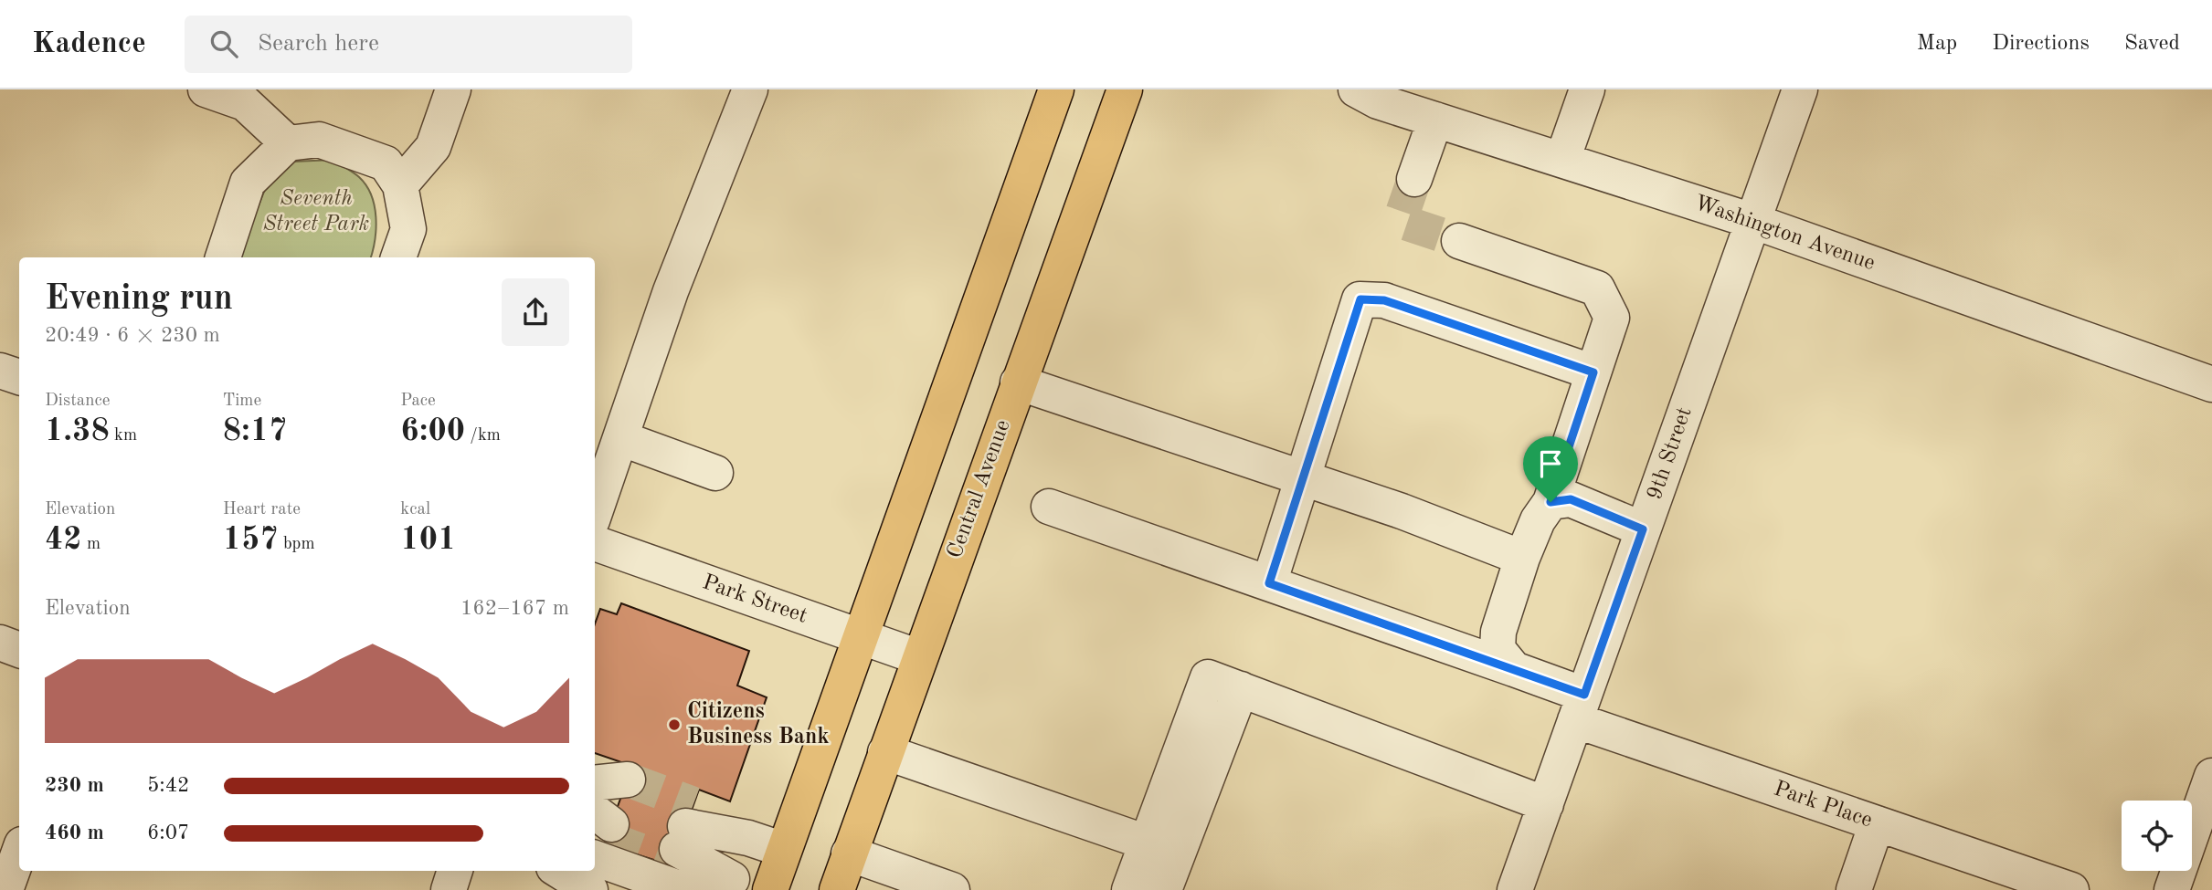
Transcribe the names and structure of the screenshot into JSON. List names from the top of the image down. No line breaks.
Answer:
{"streets":{"main road":["Central Avenue"],"street":["Washington Avenue","9th Street","Park Street","Park Place"]},"crossings":[["Washington Avenue","9th Street"],["9th Street","Park Place"],["Central Avenue","Park Street"]],"parks":["Seventh Street Park"],"places":["Citizens Business Bank"],"page":{"header":"Kadence","search":"Search here","nav":["Map","Directions","Saved"],"heading":["Evening run","20:49 · 6 × 230 m"],"stats":[["Distance","1.38 km"],["Time","8:17"],["Pace","6:00 /km"],["Elevation","42 m"],["Heart rate","157 bpm"],["kcal","101"]],"chart":["Elevation","162–167 m"],"list":[{"name":"230 m","note":"5:42"},{"name":"460 m","note":"6:07"}]}}
